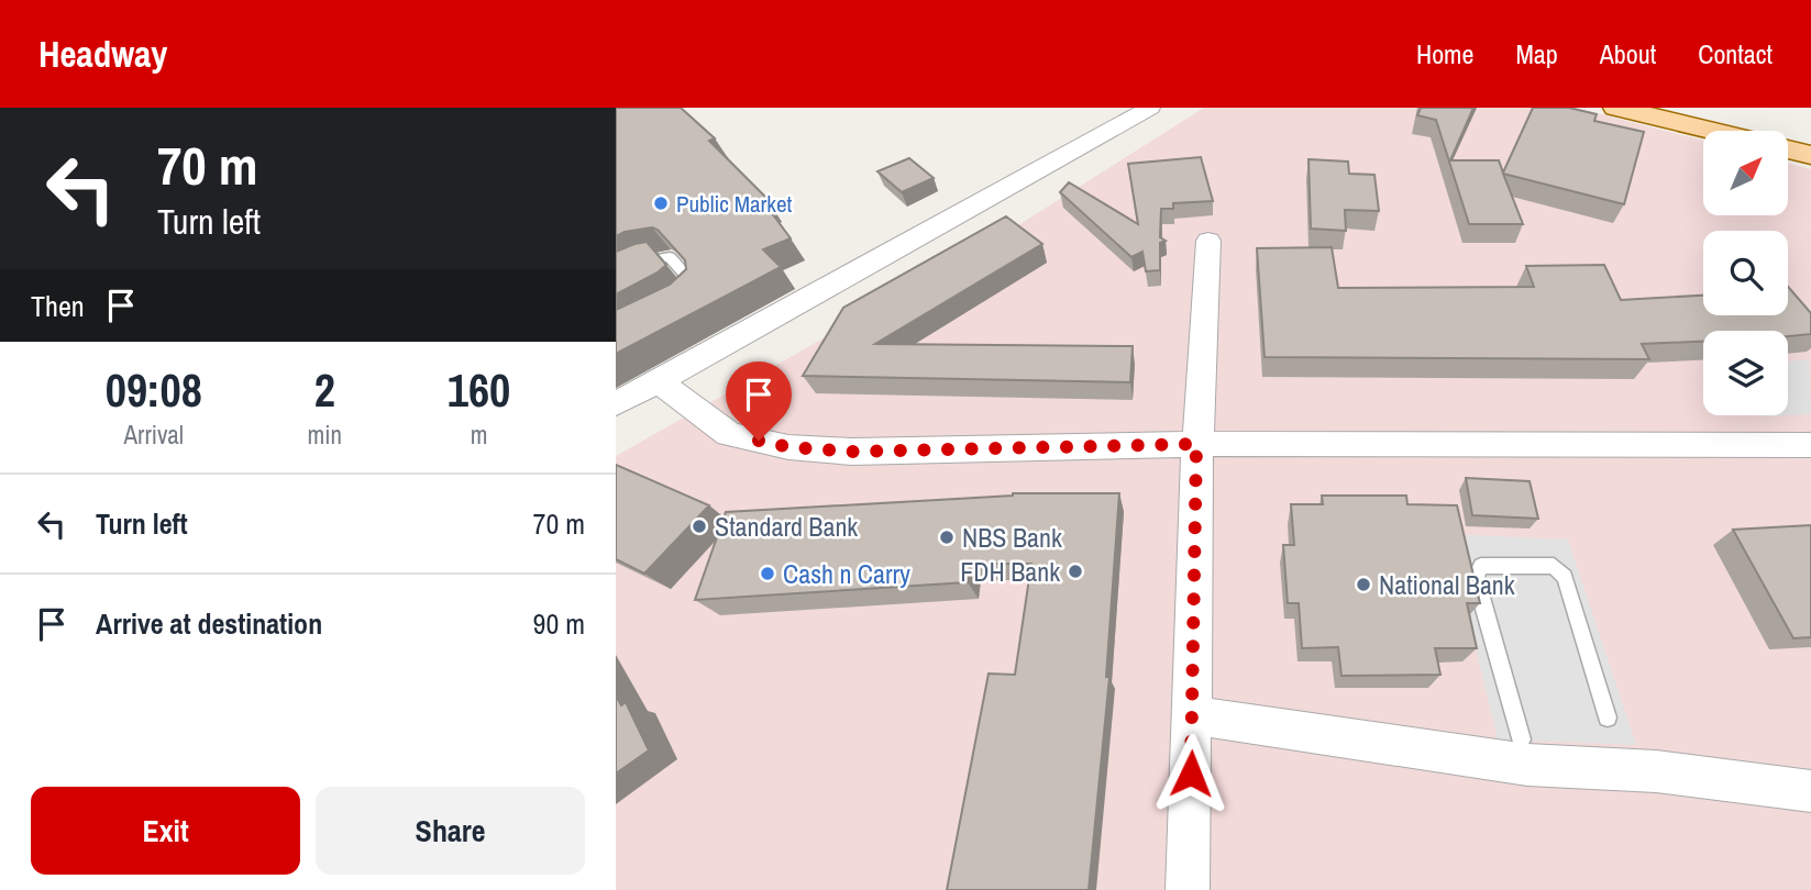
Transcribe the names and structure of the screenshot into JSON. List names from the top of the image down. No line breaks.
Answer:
{"places":["Public Market","Standard Bank","NBS Bank","FDH Bank","Cash n Carry","National Bank"],"north":"top right","page":{"header":"Headway","nav":["Home","Map","About","Contact"],"turn":["70 m","Turn left"],"then":"Then","eta":["09:08","Arrival","2","min","160","m"],"list":[{"name":"Turn left","value":"70 m"},{"name":"Arrive at destination","value":"90 m"}],"buttons":["Exit","Share"]}}
